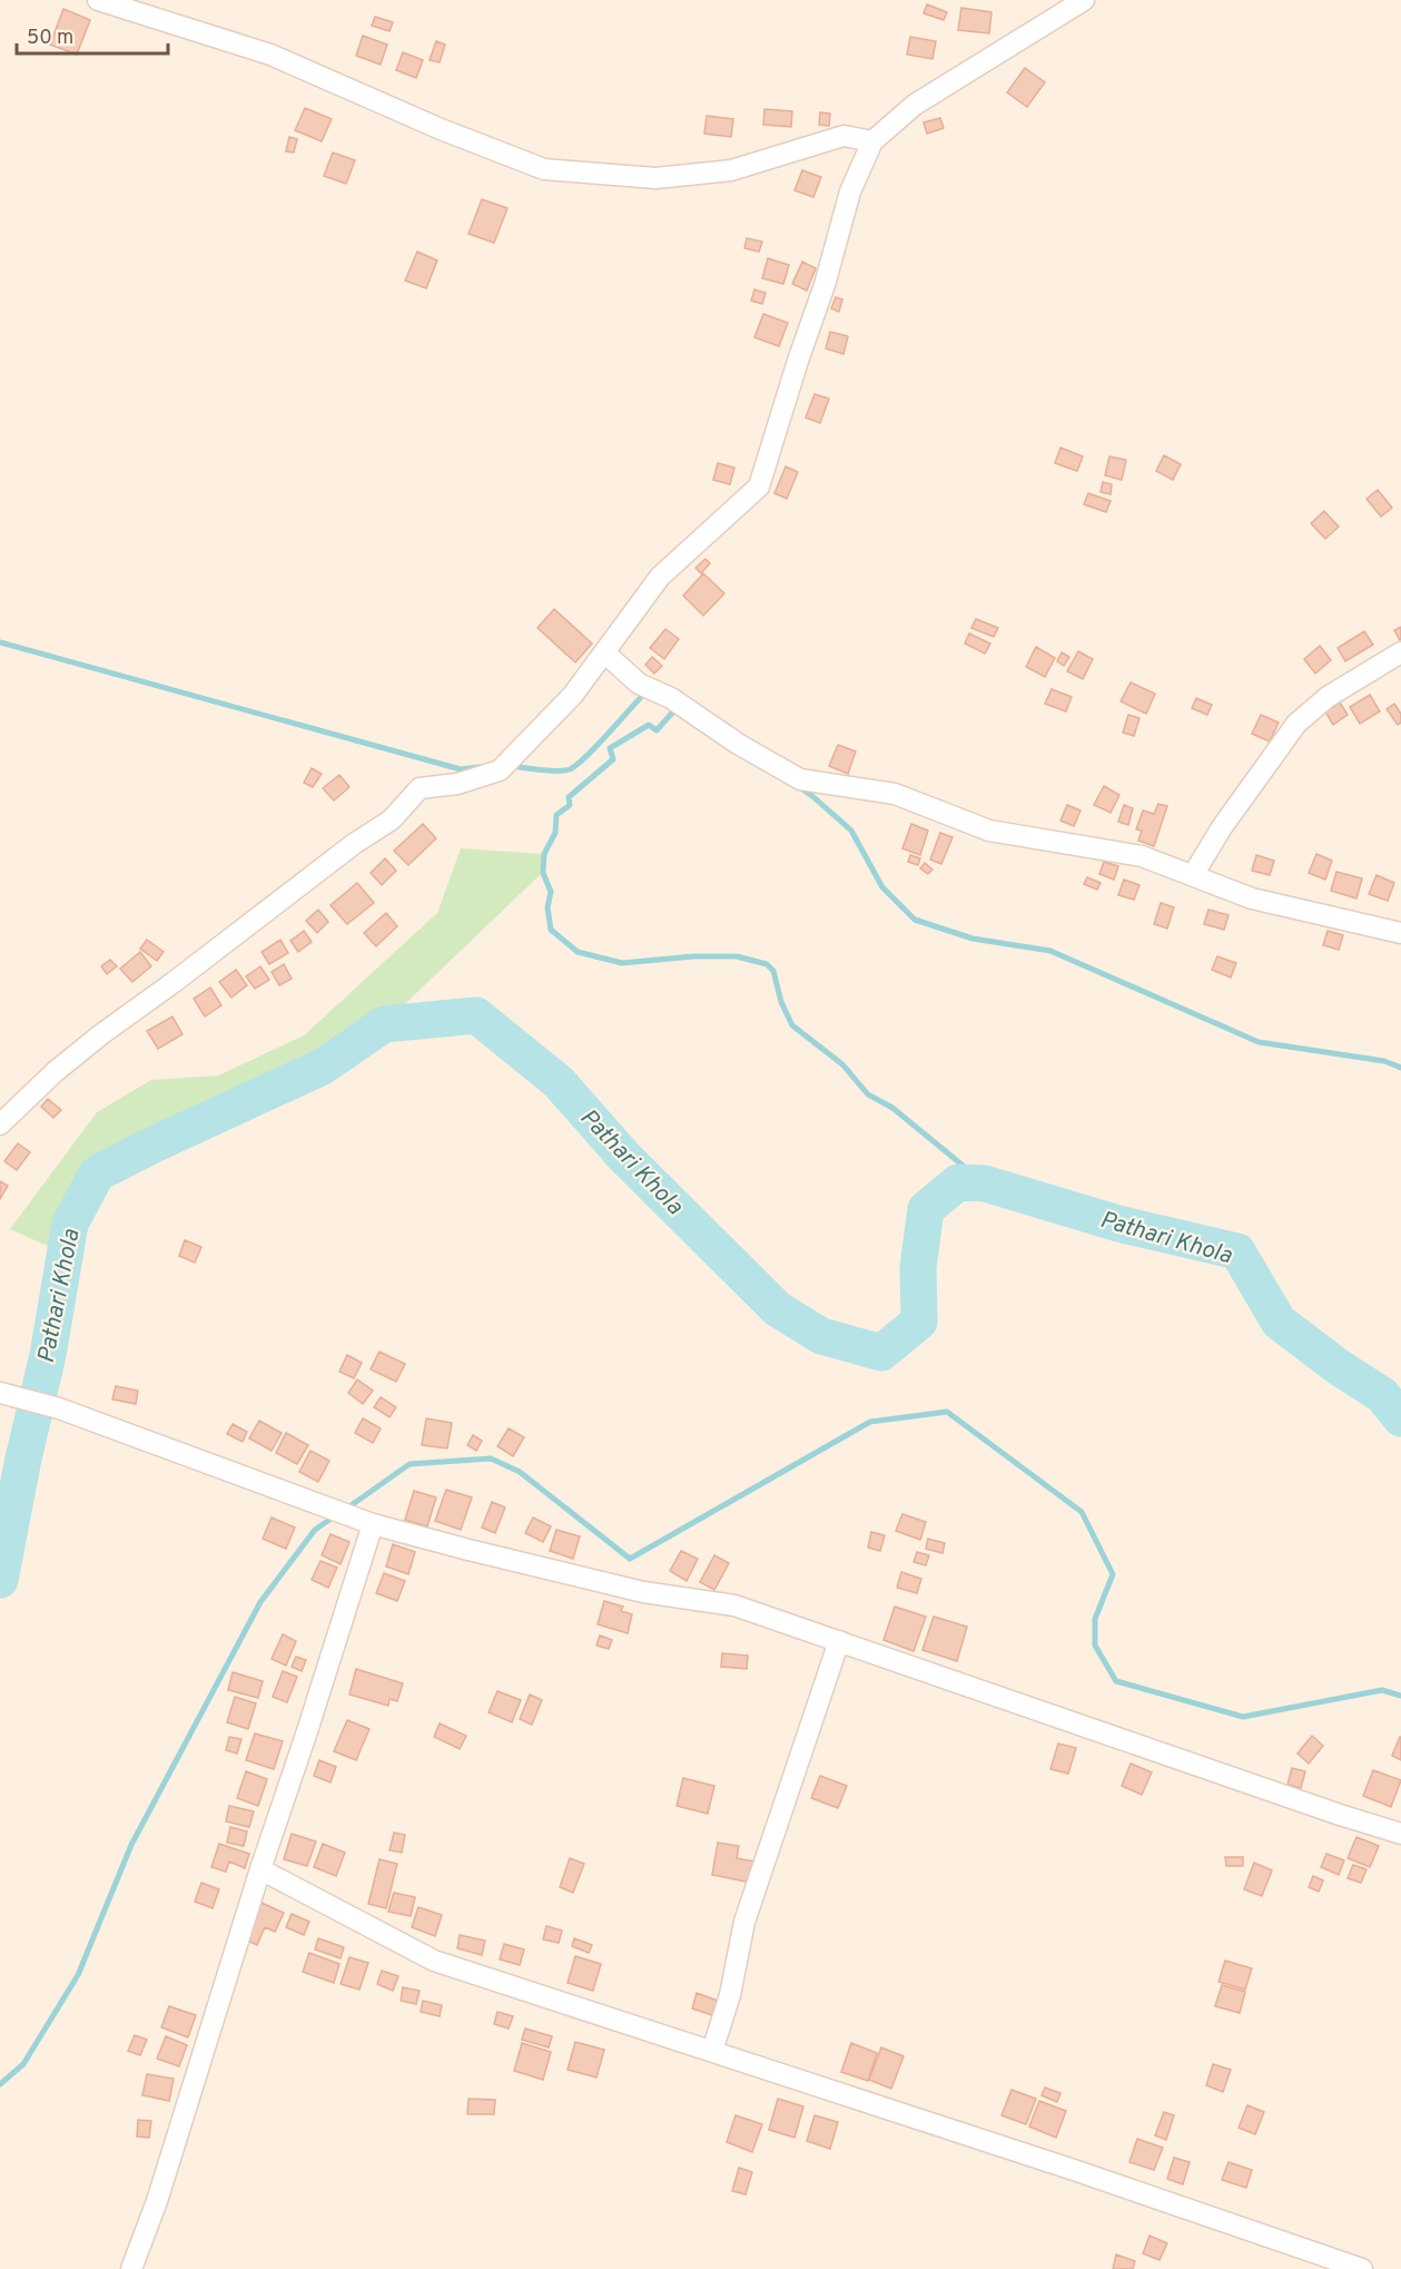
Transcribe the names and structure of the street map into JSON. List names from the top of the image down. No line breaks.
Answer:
{"water":["Pathari Khola"],"scale_bar":"50 m"}
